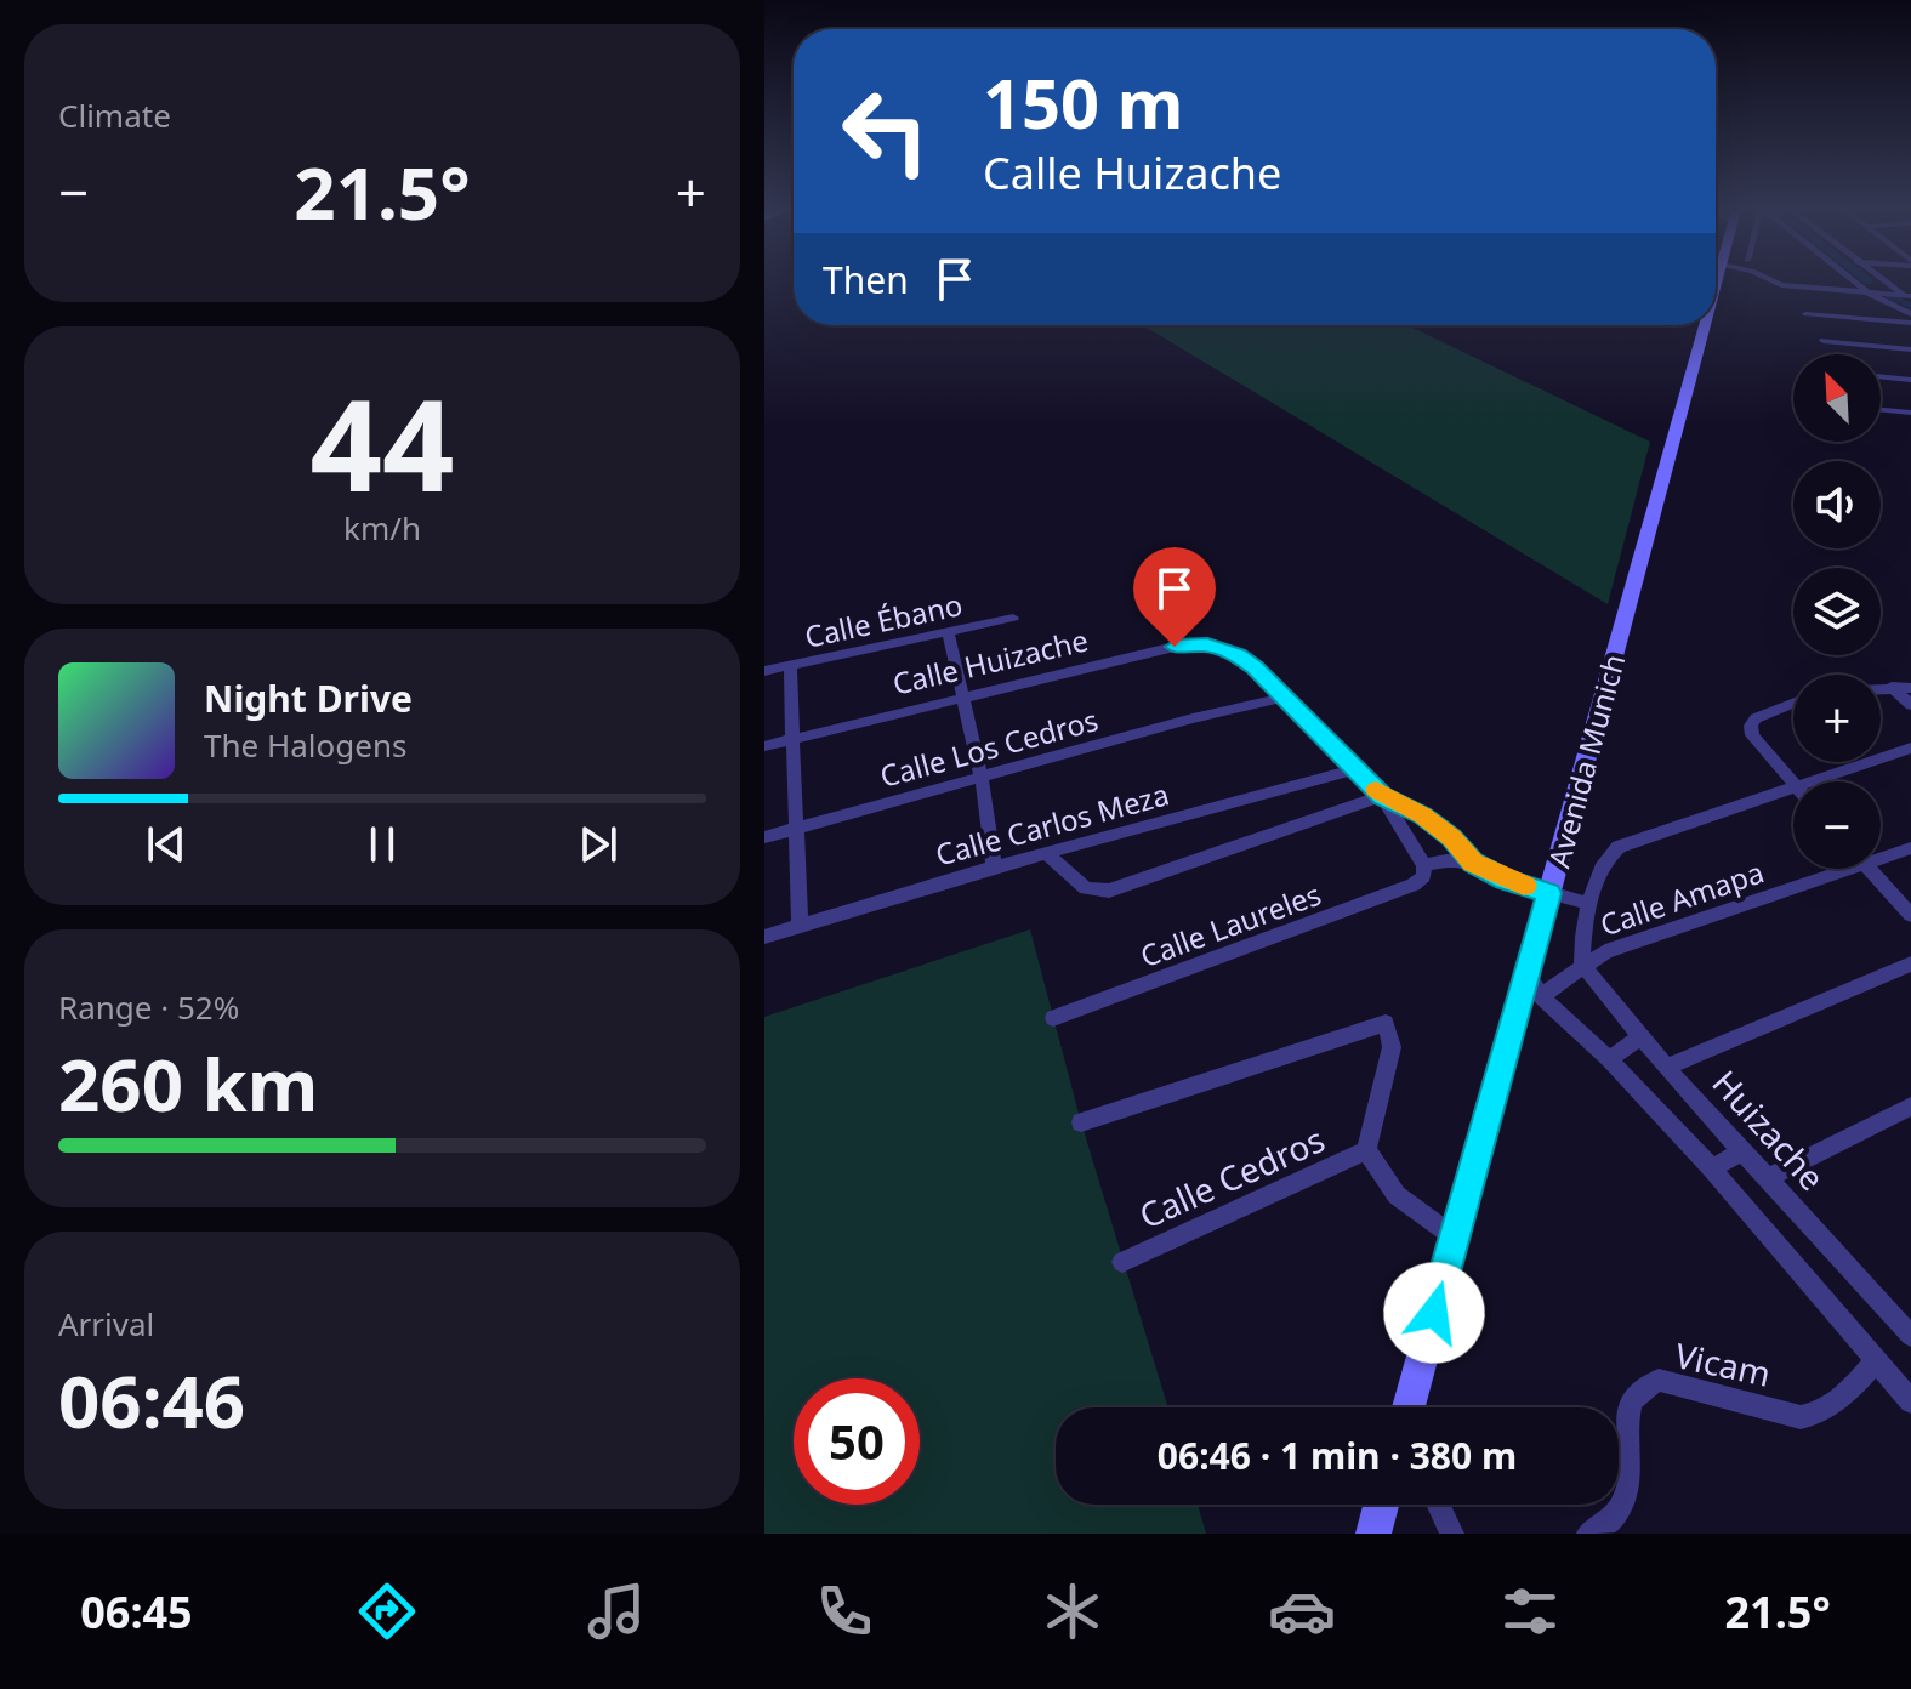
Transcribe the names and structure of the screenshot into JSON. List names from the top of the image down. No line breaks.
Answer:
{"streets":{"main road":["Avenida Munich"],"street":["Calle Ébano","Calle Huizache","Calle Los Cedros","Calle Carlos Meza","Calle Amapa","Calle Laureles","Huizache","Calle Cedros","Vicam"]},"crossings":[["Calle Huizache","Calle Los Cedros"],["Calle Huizache","Avenida Munich"],["Calle Huizache","Calle Carlos Meza"],["Calle Amapa","Huizache"]],"north":"top left","page":{"tile":["Climate",["44","km/h"],["Range · 52%","260 km"],["Arrival","06:46"]],"turn":["150 m","Calle Huizache"],"heat":["−","21.5°","+"],"then":"Then","map_buttons":["+","−"],"song":["Night Drive","The Halogens"],"limit":"50","trip":"06:46 · 1 min · 380 m","tabs":["06:45","21.5°"]}}
